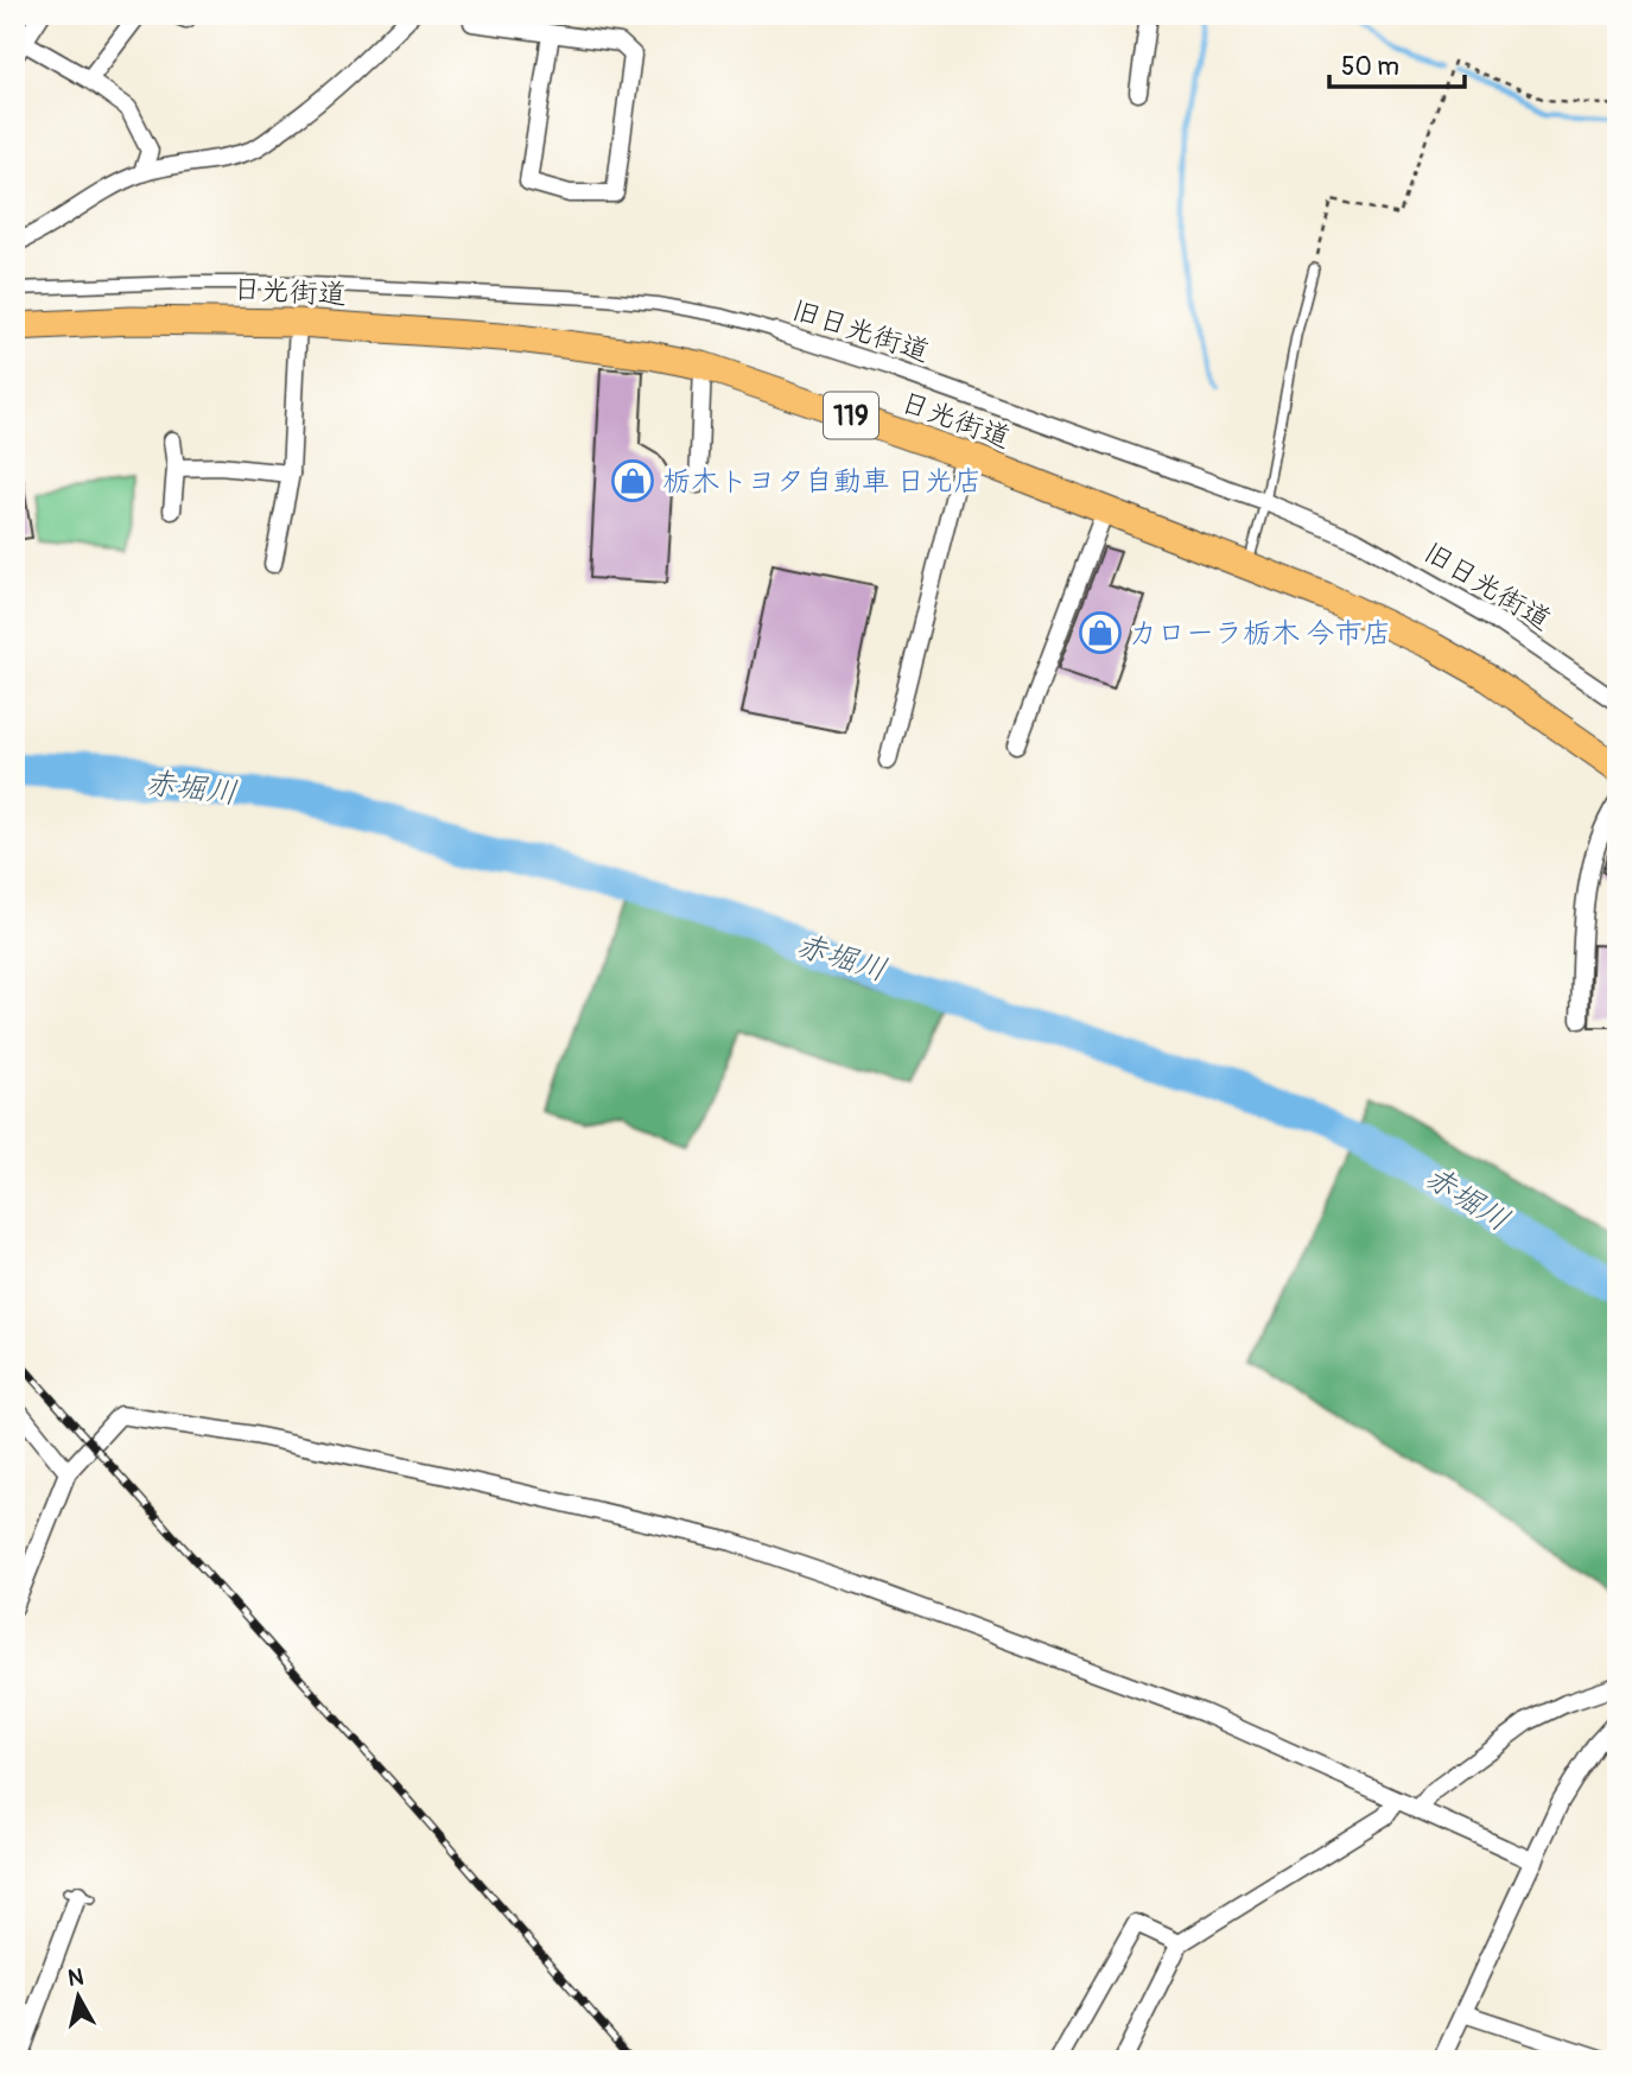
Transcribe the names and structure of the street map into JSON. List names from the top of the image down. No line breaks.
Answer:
{"streets":{"highway":["日光街道","119"],"street":["旧日光街道"]},"water":["赤堀川"],"places":{"shop":["栃木トヨタ自動車 日光店","カローラ栃木 今市店"]},"scale_bar":"50 m","north":"top"}
